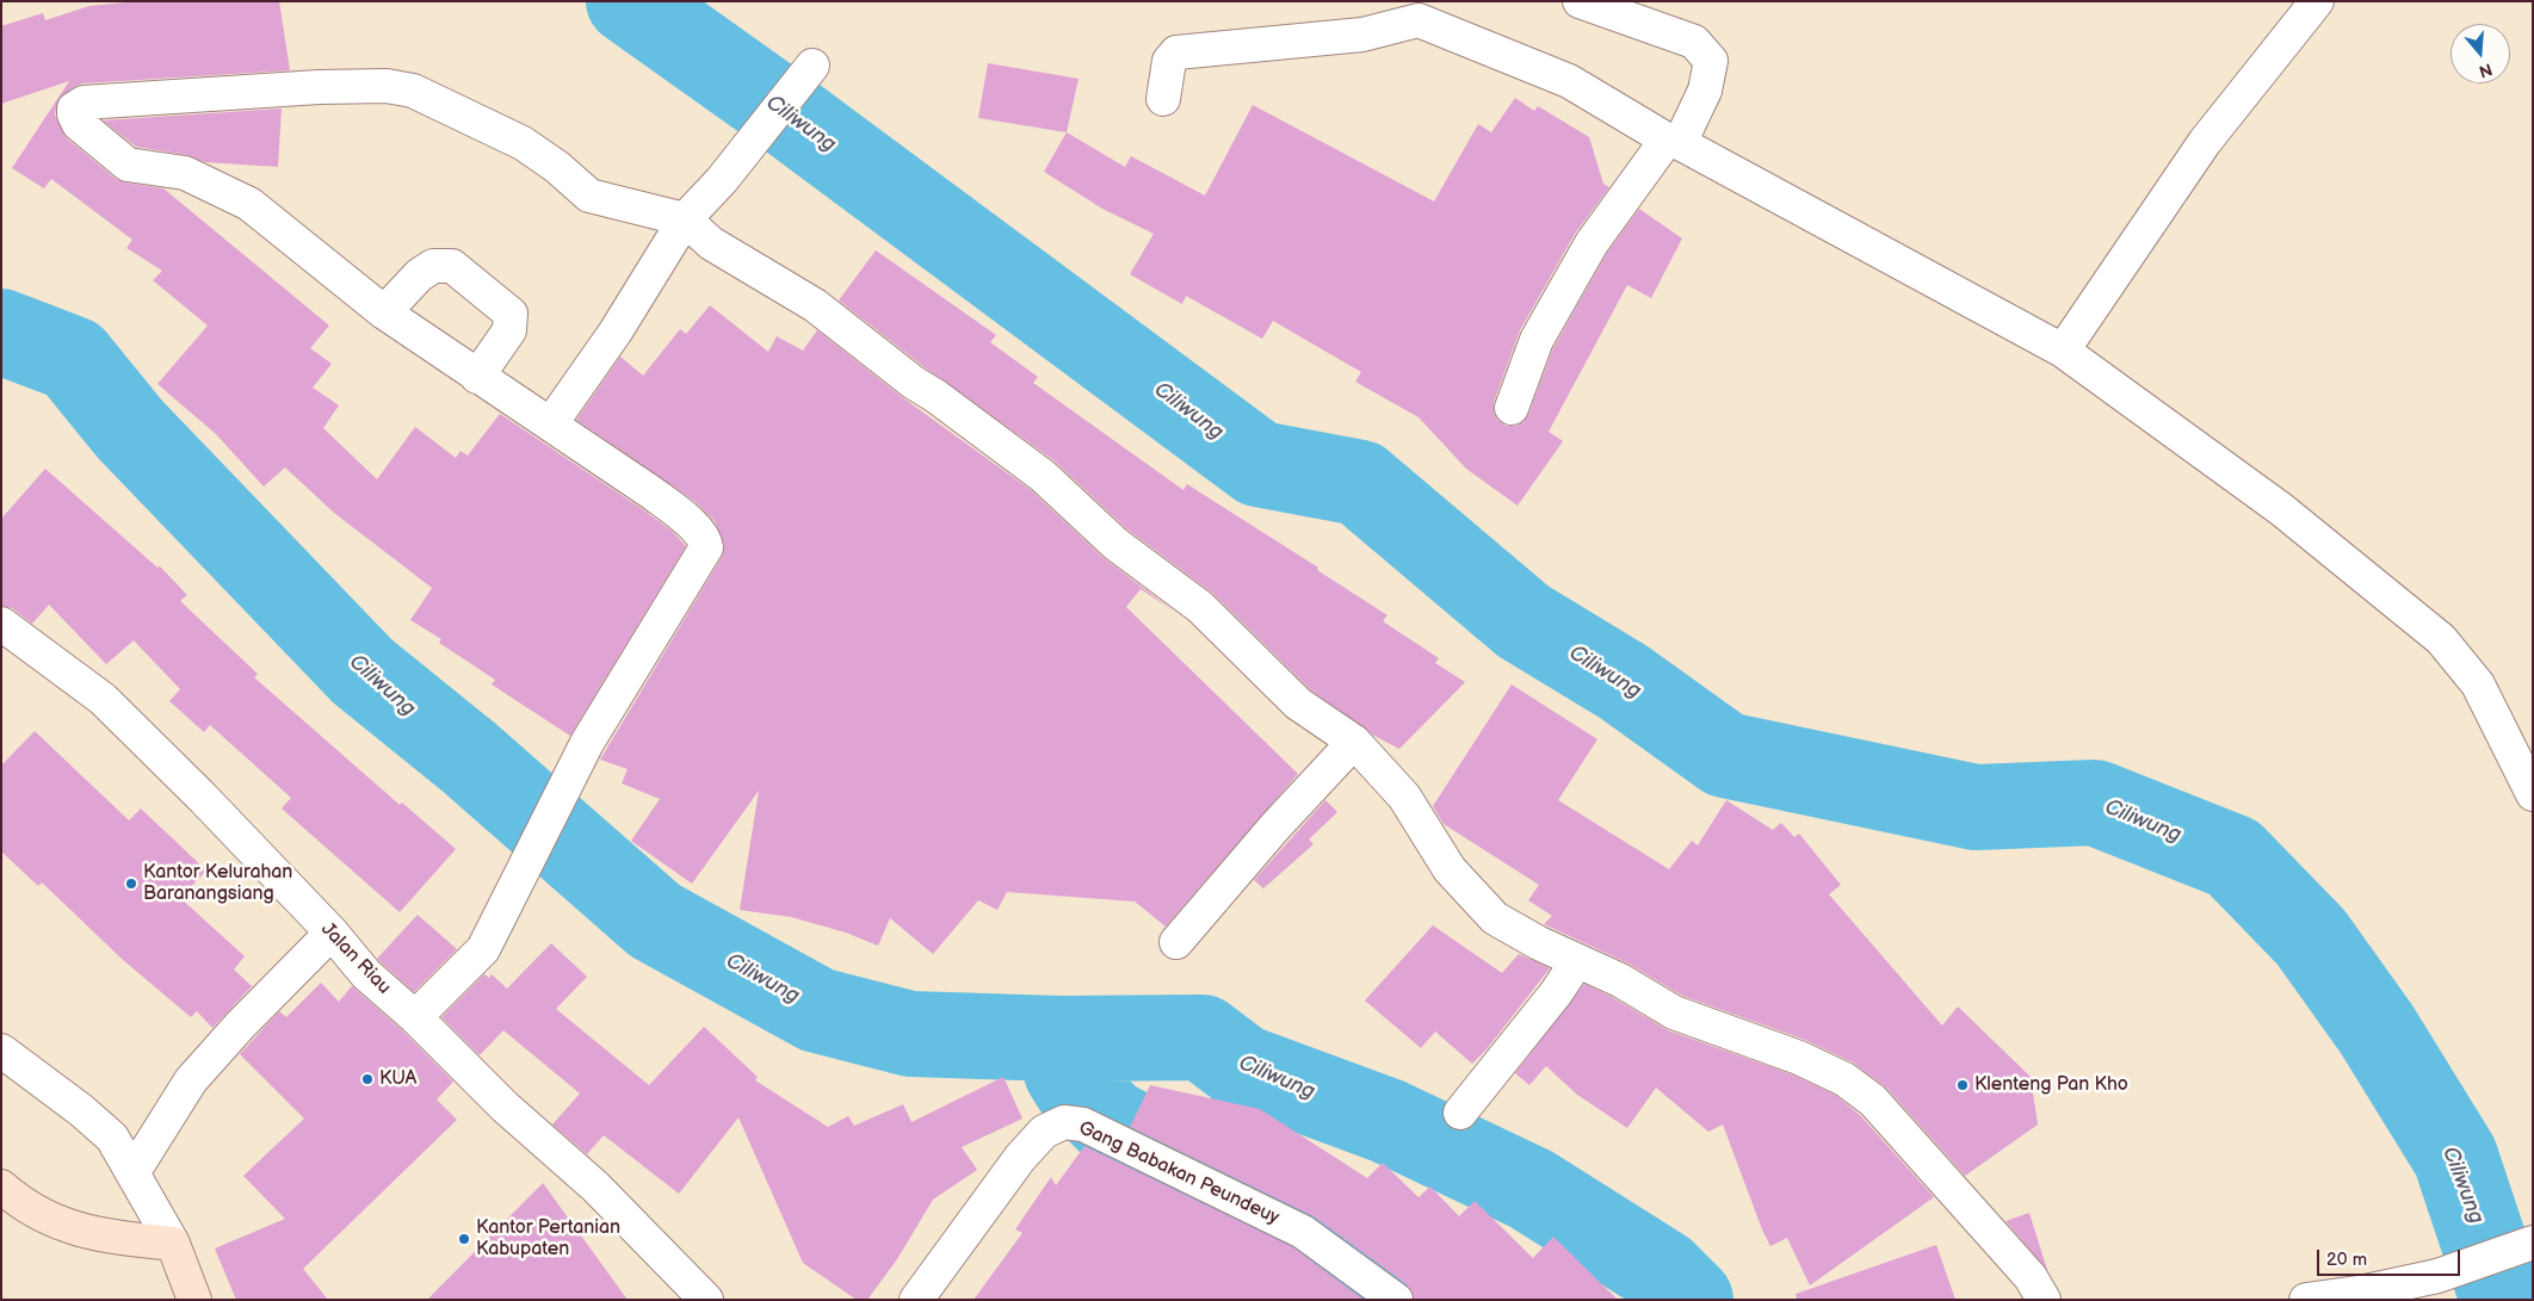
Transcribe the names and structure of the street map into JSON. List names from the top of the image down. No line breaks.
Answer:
{"streets":{"street":["Jalan Riau","Gang Babakan Peundeuy"]},"water":["Ciliwung"],"places":["Kantor Kelurahan Baranangsiang","KUA","Klenteng Pan Kho","Kantor Pertanian Kabupaten"],"scale_bar":"20 m","north":"bottom"}
